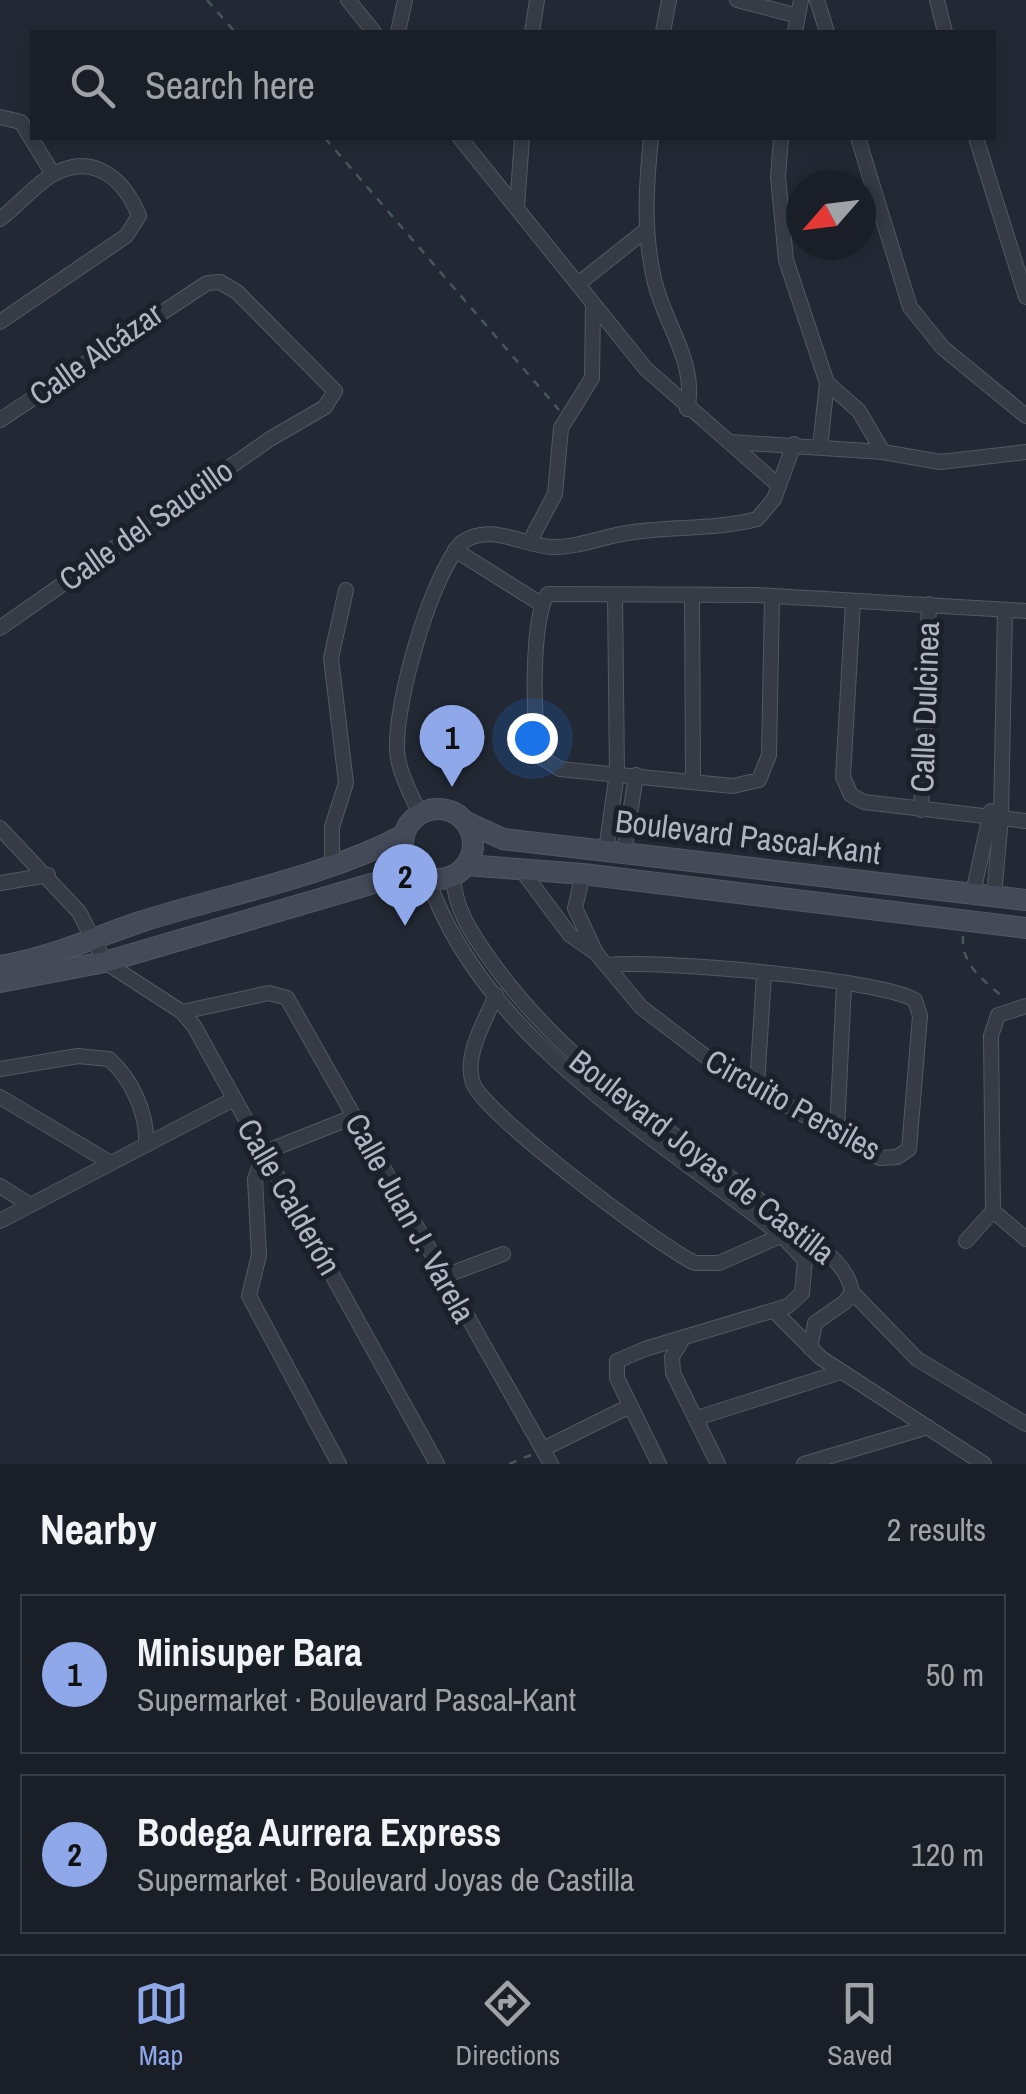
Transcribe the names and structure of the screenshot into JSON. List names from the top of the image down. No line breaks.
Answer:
{"streets":{"street":["Calle Alcázar","Calle del Saucillo","Calle Dulcinea","Boulevard Pascal-Kant","Circuito Persiles","Boulevard Joyas de Castilla","Calle Calderón","Calle Juan J. Varela"]},"crossings":[["Calle Alcázar","Calle del Saucillo"],["Boulevard Pascal-Kant","Circuito Persiles"],["Boulevard Pascal-Kant","Boulevard Joyas de Castilla"],["Calle Calderón","Calle Juan J. Varela"]],"north":"bottom left","page":{"search":"Search here","pins":["1","2"],"heading":["Nearby","2 results"],"list":[{"mark":"1","name":"Minisuper Bara","note":"Supermarket · Boulevard Pascal-Kant","value":"50 m"},{"mark":"2","name":"Bodega Aurrera Express","note":"Supermarket · Boulevard Joyas de Castilla","value":"120 m"}],"nav":["Map","Directions","Saved"]}}
